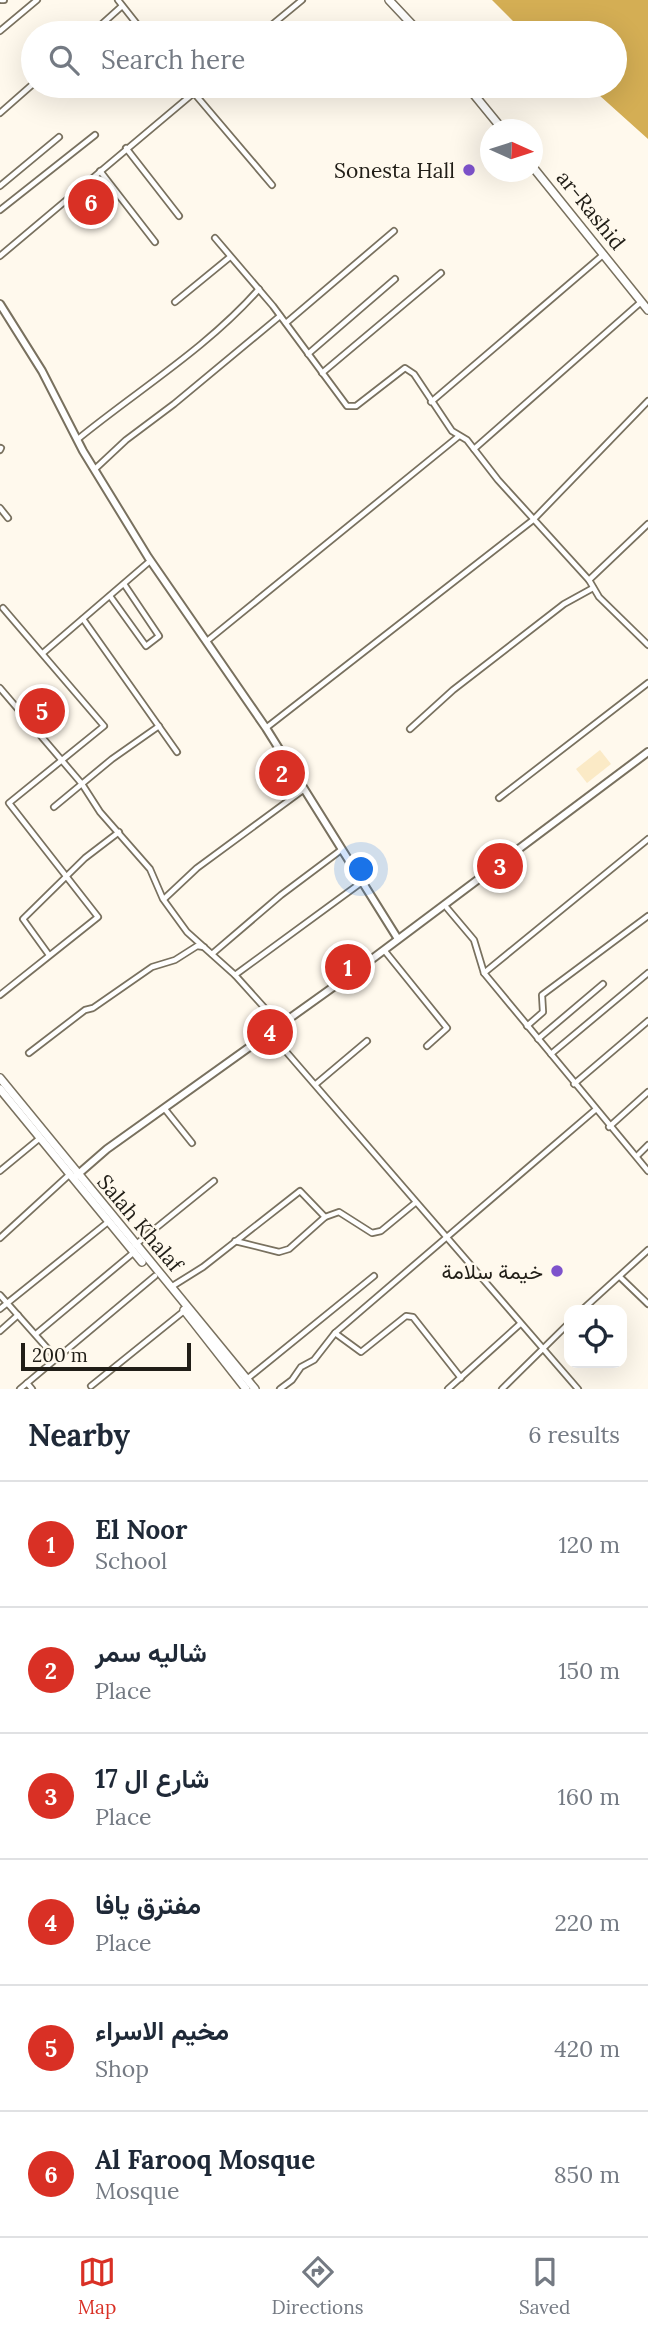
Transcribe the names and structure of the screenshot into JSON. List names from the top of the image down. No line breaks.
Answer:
{"streets":{"main road":["ar-Rashid","Salah Khalaf"]},"places":["Sonesta Hall","خيمة سلامة"],"scale_bar":"200 m","north":"right","page":{"search":"Search here","pins":["6","5","2","3","1","4"],"scale":"200 m","heading":["Nearby","6 results"],"list":[{"mark":"1","name":"El Noor","note":"School","value":"120 m"},{"mark":"2","name":"شاليه سمر","note":"Place","value":"150 m"},{"mark":"3","name":"شارع ال 17","note":"Place","value":"160 m"},{"mark":"4","name":"مفترق يافا","note":"Place","value":"220 m"},{"mark":"5","name":"مخيم الاسراء","note":"Shop","value":"420 m"},{"mark":"6","name":"Al Farooq Mosque","note":"Mosque","value":"850 m"}],"nav":["Map","Directions","Saved"]}}
